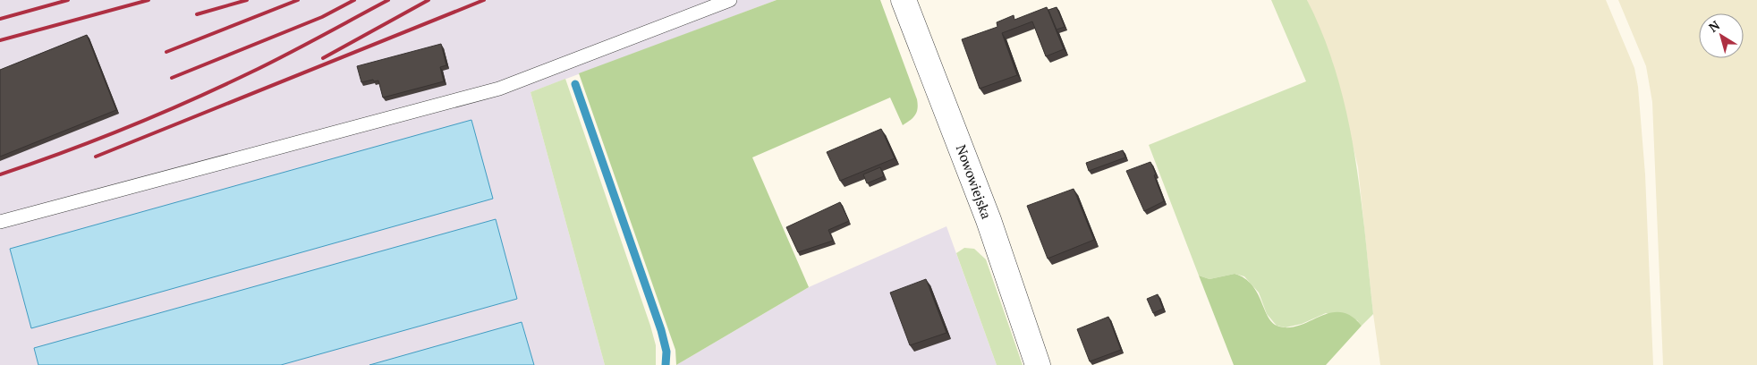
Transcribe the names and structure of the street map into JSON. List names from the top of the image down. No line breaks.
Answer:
{"streets":{"street":["Nowowiejska"]},"north":"top left"}
